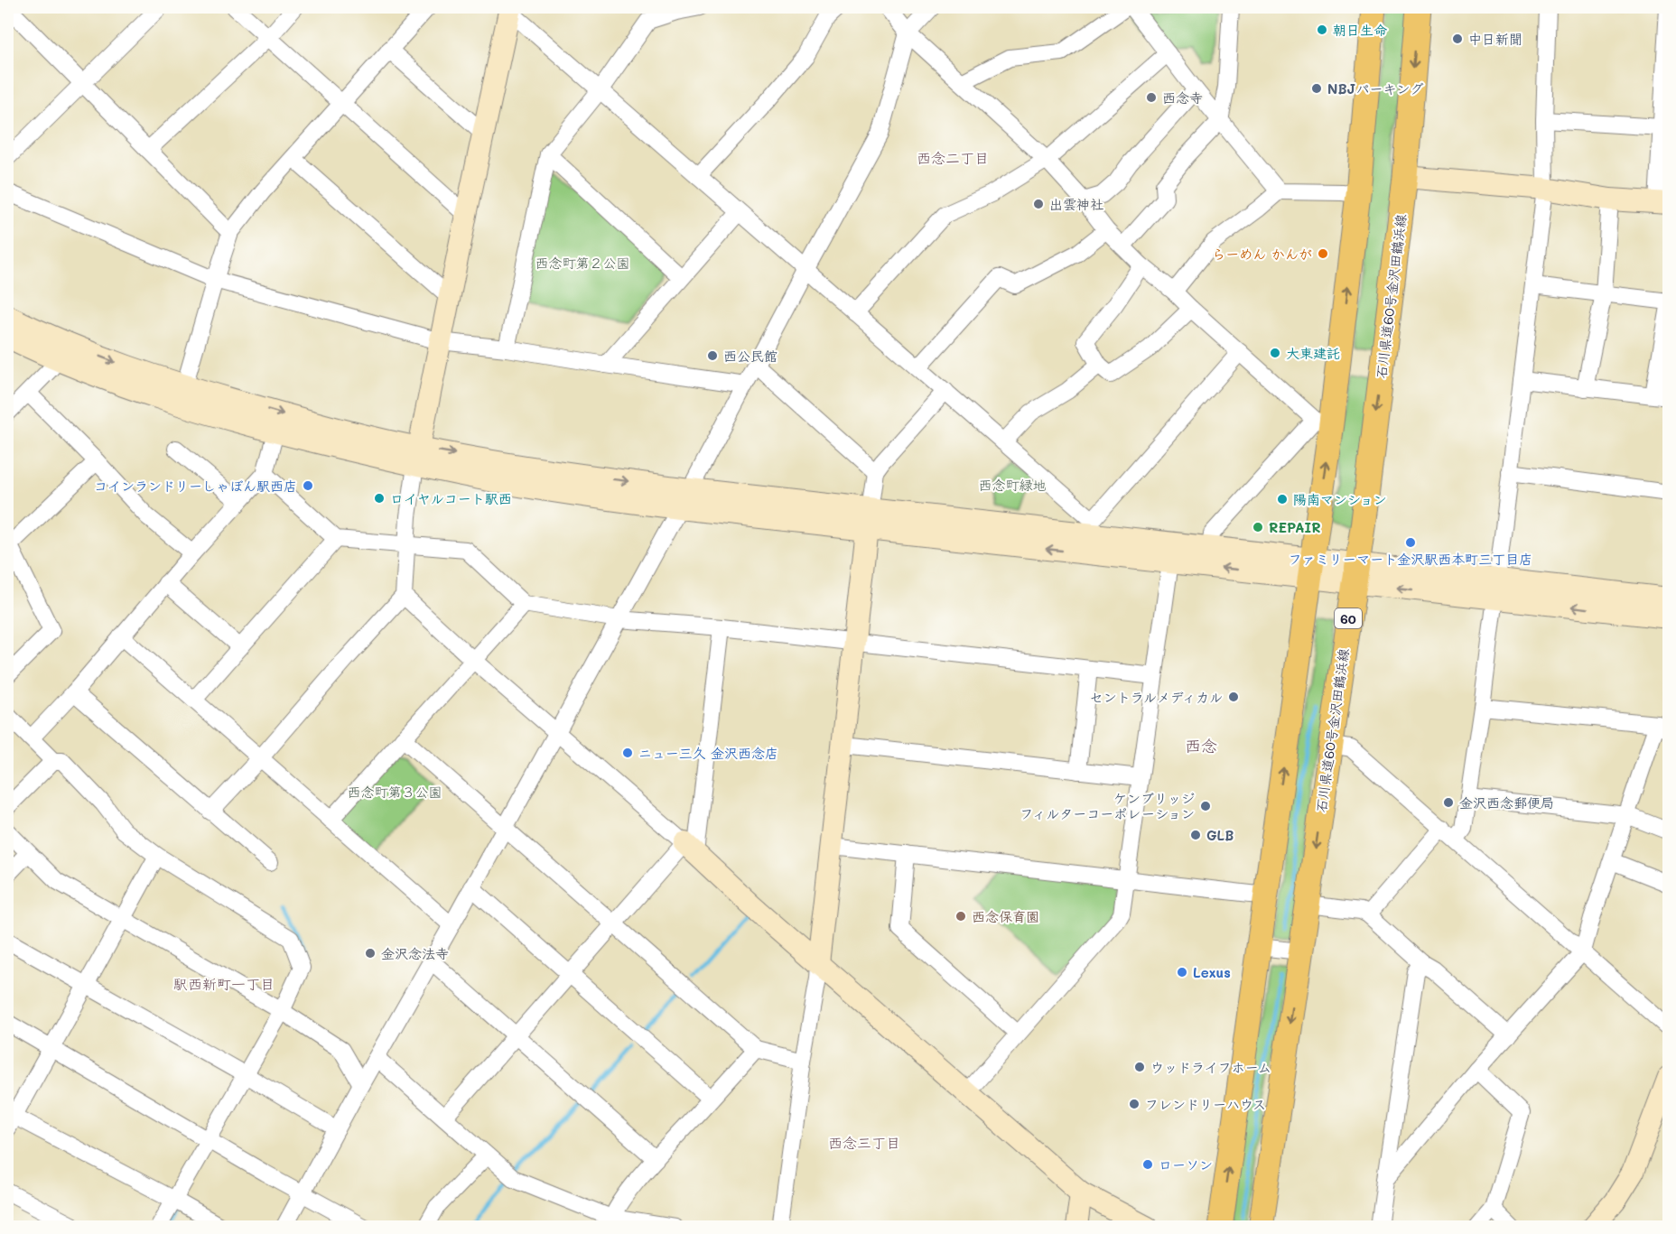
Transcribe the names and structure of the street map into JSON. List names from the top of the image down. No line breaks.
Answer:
{"streets":{"main road":["石川県道60号金沢田鶴浜線","60"]},"districts":["西念二丁目","西念","駅西新町一丁目","西念三丁目"],"parks":["西念町第２公園","西念町緑地","西念町第３公園"],"places":["朝日生命","中日新聞","NBJパーキング","西念寺","出雲神社","らーめん かんが","大東建託","西公民館","コインランドリーしゃぼん駅西店","ロイヤルコート駅西","陽南マンション","REPAIR","ファミリーマート金沢駅西本町三丁目店","セントラルメディカル","ニュー三久 金沢西念店","金沢西念郵便局","ケンブリッジ フィルターコーポレーション","GLB","西念保育園","金沢念法寺","Lexus","ウッドライフホーム","フレンドリーハウス","ローソン"]}
